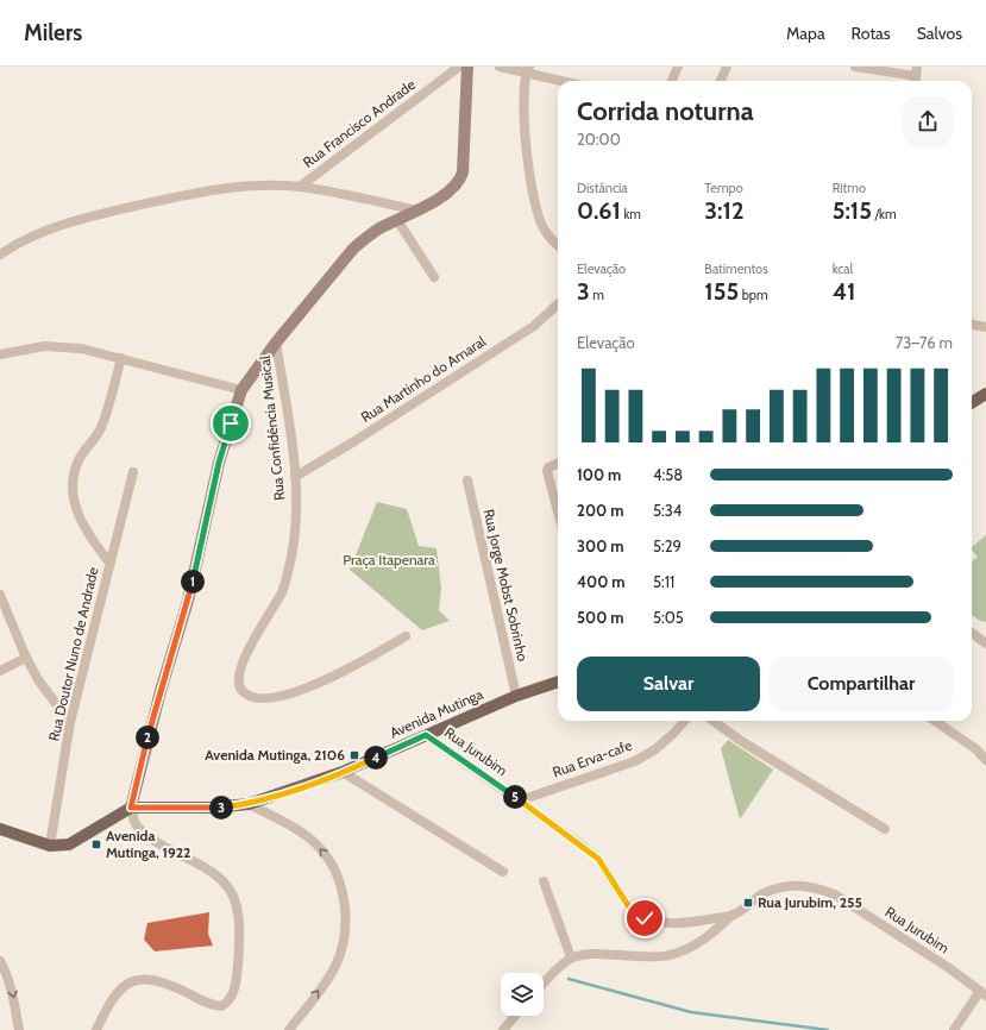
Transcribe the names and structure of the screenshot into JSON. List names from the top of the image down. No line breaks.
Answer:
{"streets":{"main road":["Avenida Mutinga"],"street":["Rua Francisco Andrade","Rua Martinho do Amaral","Rua Confidência Musical","Rua Jorge Mobst Sobrinho","Rua Doutor Nuno de Andrade","Rua Jurubim","Rua Erva-cafe"]},"crossings":[["Rua Martinho do Amaral","Rua Confidência Musical"],["Rua Jorge Mobst Sobrinho","Avenida Mutinga"],["Avenida Mutinga","Rua Jurubim"],["Rua Jurubim","Rua Erva-cafe"]],"parks":["Praça Itapenara"],"places":{"transit":["Avenida Mutinga, 2106","Avenida Mutinga, 1922","Rua Jurubim, 255"]},"page":{"header":"Milers","nav":["Mapa","Rotas","Salvos"],"heading":["Corrida noturna","20:00"],"stats":[["Distância","0.61 km"],["Tempo","3:12"],["Ritmo","5:15 /km"],["Elevação","3 m"],["Batimentos","155 bpm"],["kcal","41"]],"chart":["Elevação","73–76 m"],"list":[{"name":"100 m","note":"4:58"},{"name":"200 m","note":"5:34"},{"name":"300 m","note":"5:29"},{"name":"400 m","note":"5:11"},{"name":"500 m","note":"5:05"}],"pins":["1","2","4","5","3"],"buttons":["Salvar","Compartilhar"]}}
